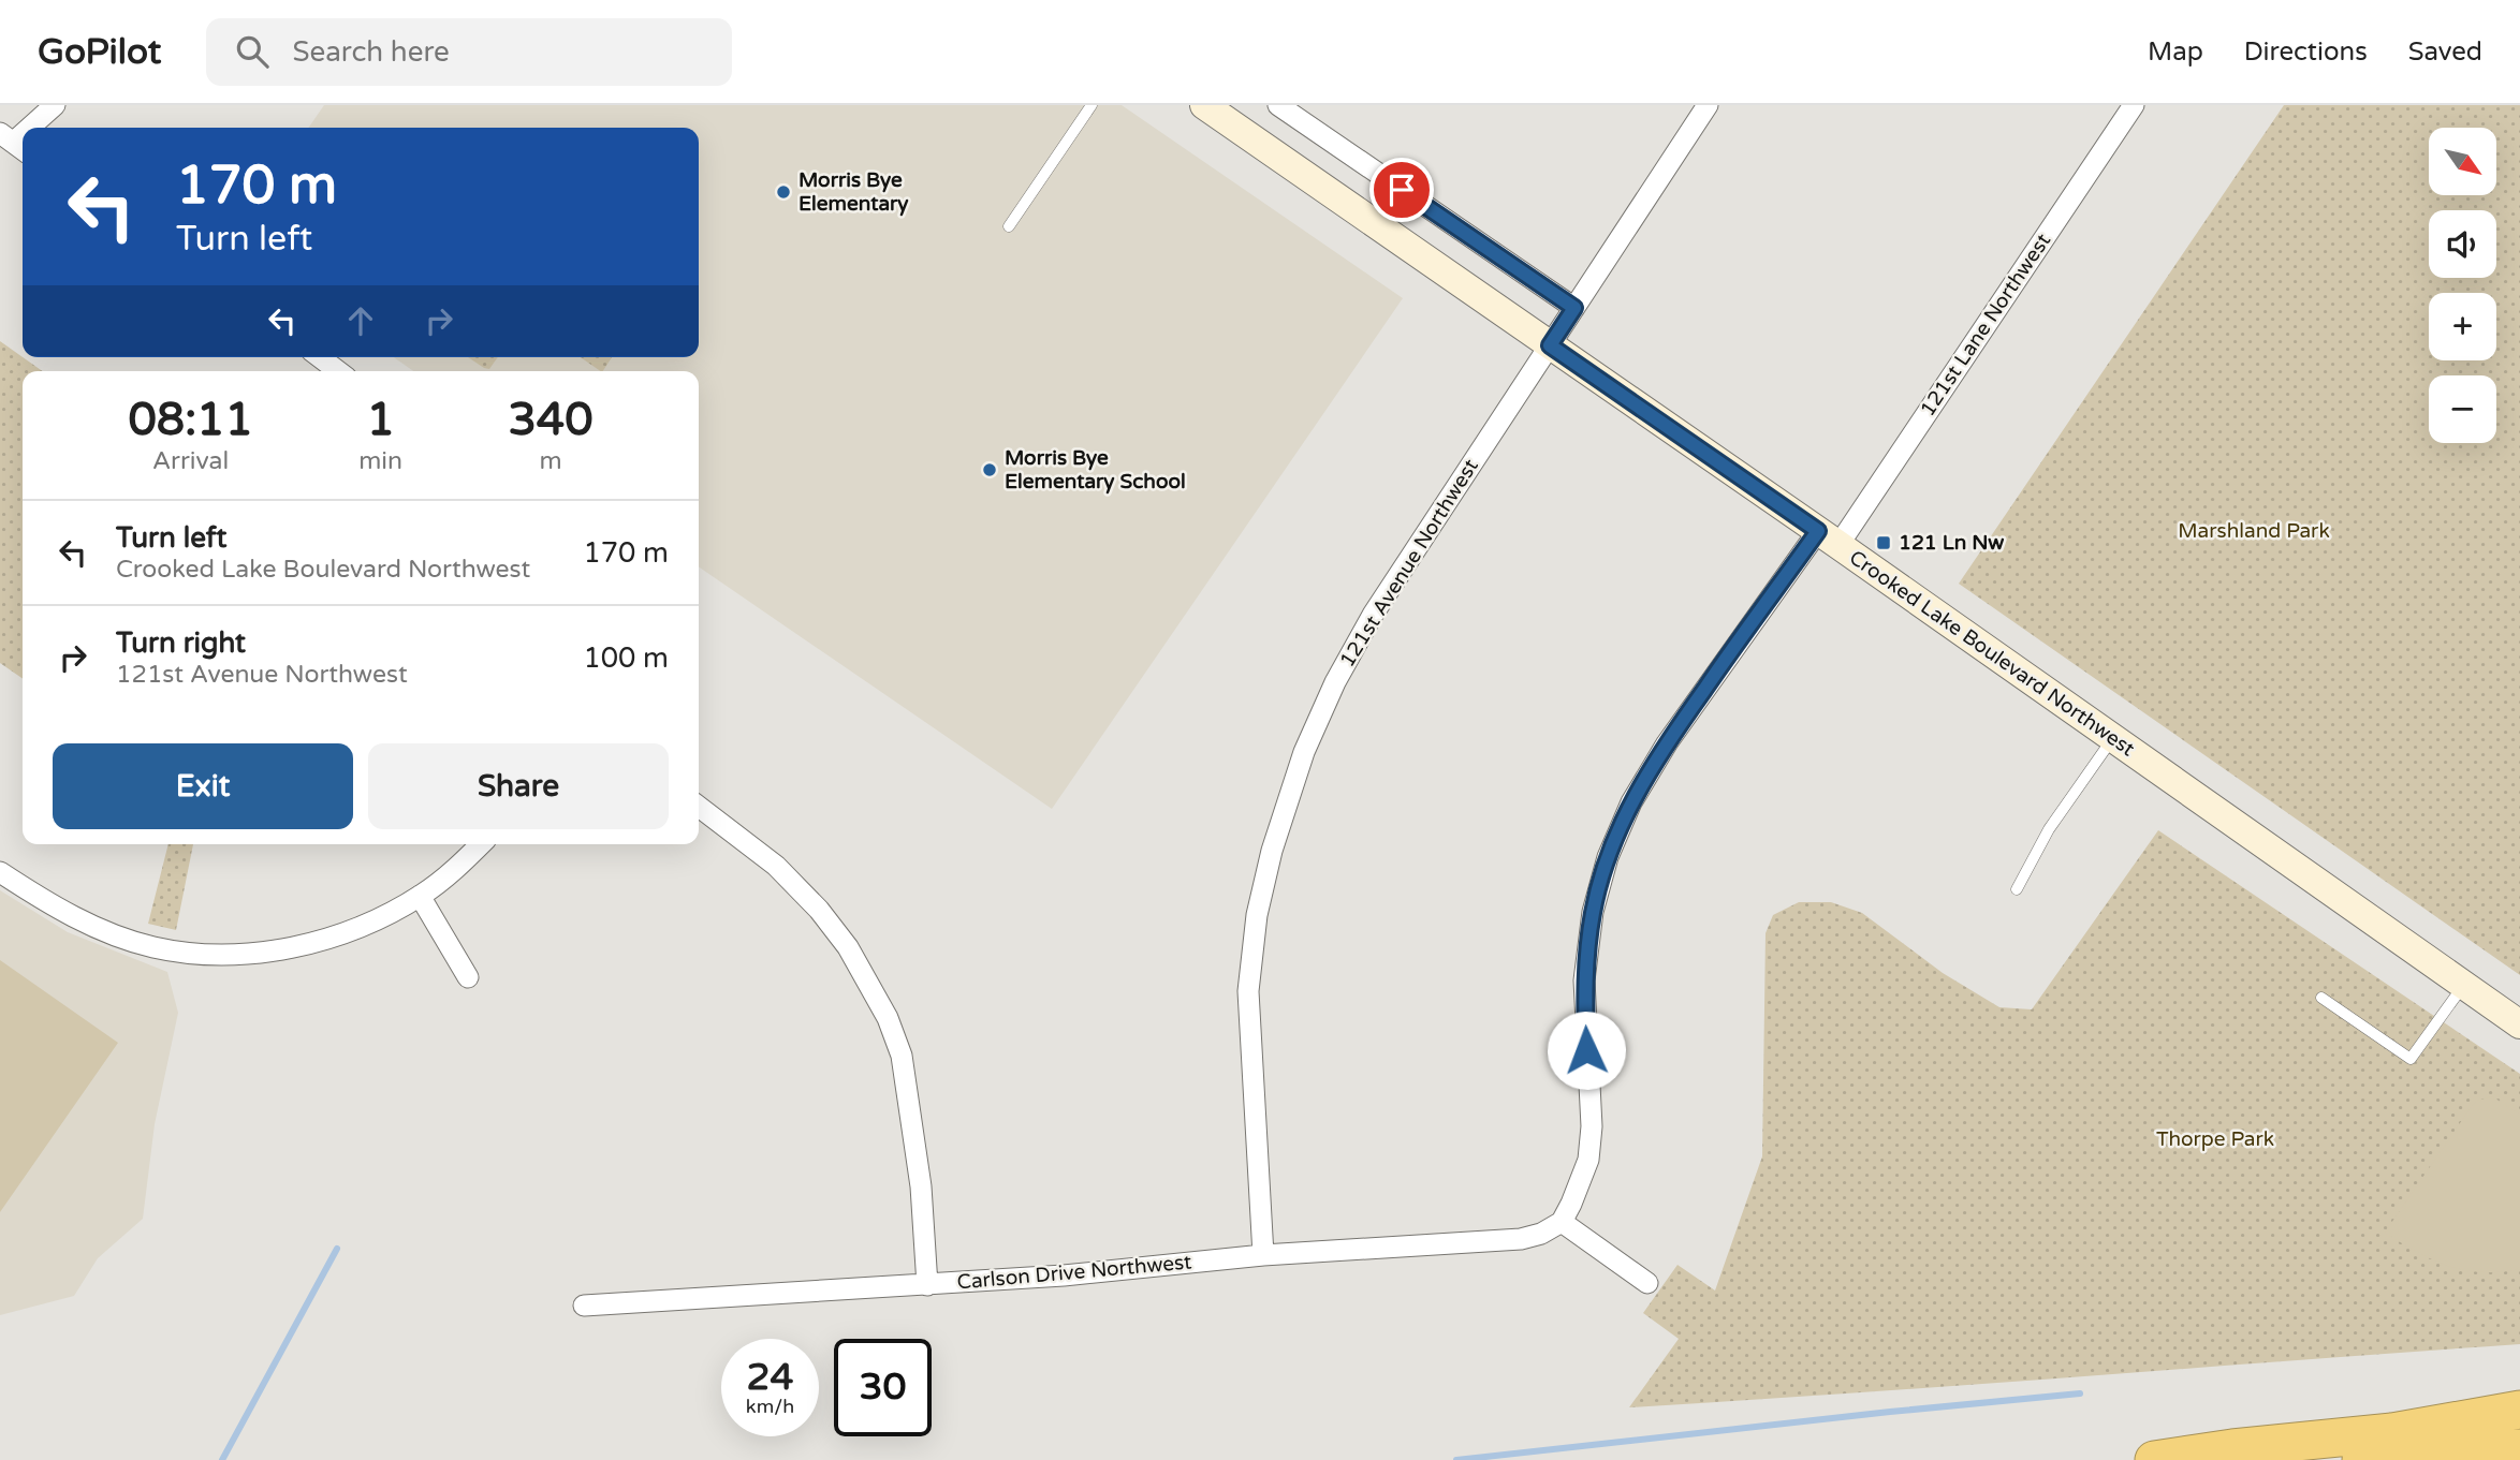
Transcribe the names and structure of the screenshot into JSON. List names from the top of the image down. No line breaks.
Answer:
{"streets":{"street":["121st Lane Northwest","121st Avenue Northwest","Crooked Lake Boulevard Northwest","Carlson Drive Northwest"]},"crossings":[["121st Lane Northwest","Crooked Lake Boulevard Northwest"],["121st Lane Northwest","Carlson Drive Northwest"],["121st Avenue Northwest","Crooked Lake Boulevard Northwest"],["121st Avenue Northwest","Carlson Drive Northwest"]],"parks":["Marshland Park","Thorpe Park"],"places":{"other":["Morris Bye Elementary","Morris Bye Elementary School"],"transit":["121 Ln Nw"]},"north":"bottom right","page":{"header":"GoPilot","search":"Search here","nav":["Map","Directions","Saved"],"map_buttons":["+","−"],"turn":["170 m","Turn left"],"eta":["08:11","Arrival","1","min","340","m"],"list":[{"name":"Turn left","note":"Crooked Lake Boulevard Northwest","value":"170 m"},{"name":"Turn right","note":"121st Avenue Northwest","value":"100 m"}],"buttons":["Exit","Share"],"speed":"24 km/h","limit":"30"}}
